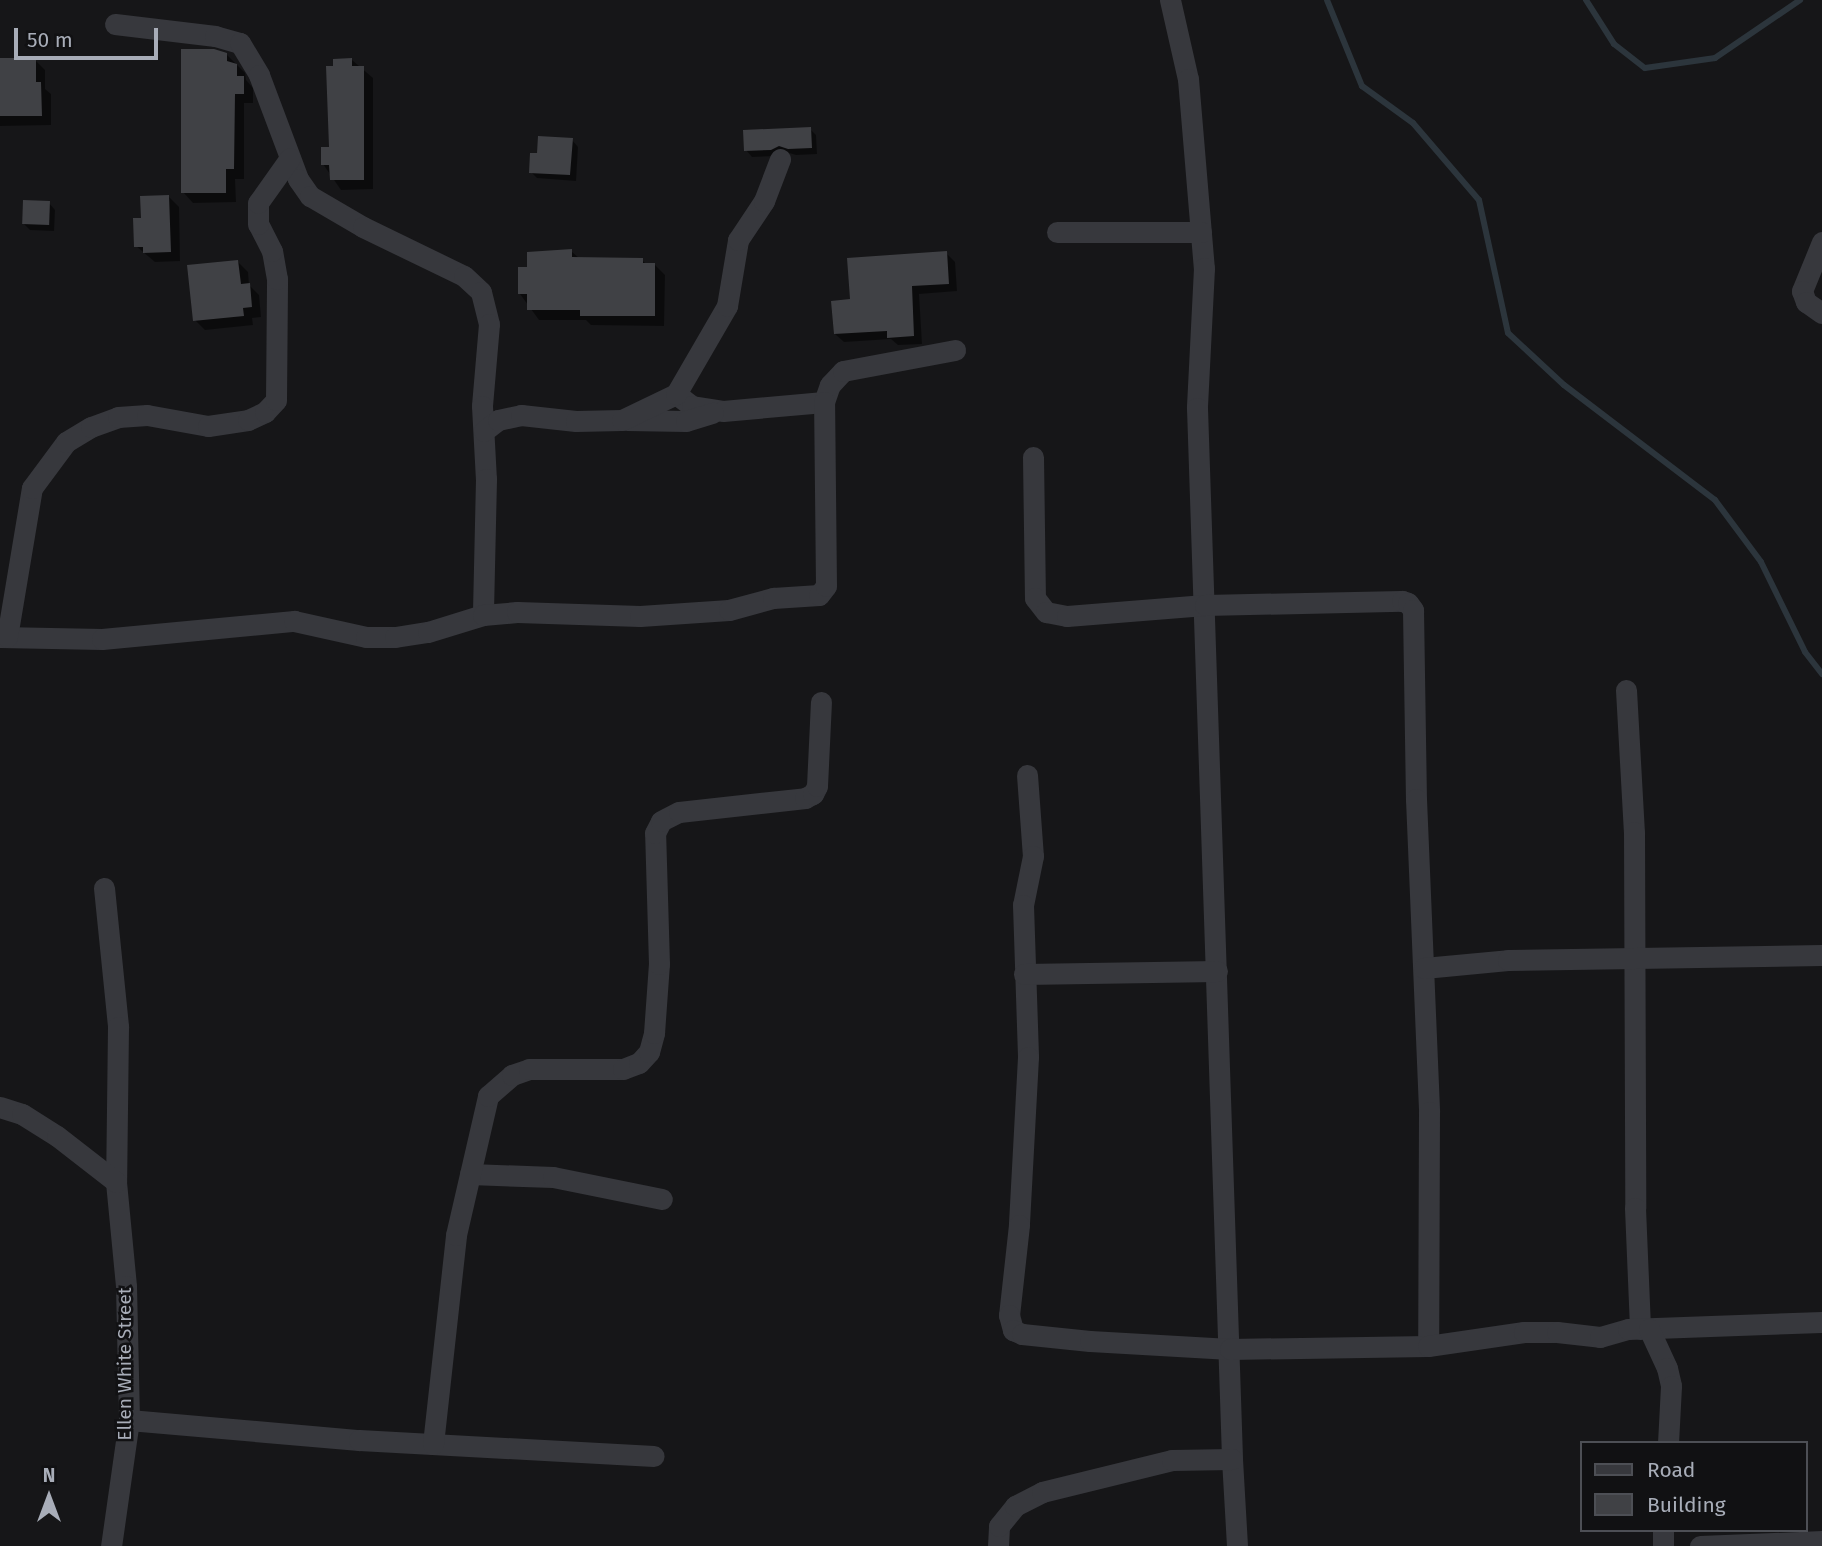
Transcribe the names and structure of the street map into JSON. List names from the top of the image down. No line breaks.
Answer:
{"streets":{"street":["Ellen White Street"]},"legend":["Road","Building"],"scale_bar":"50 m","north":"top"}
